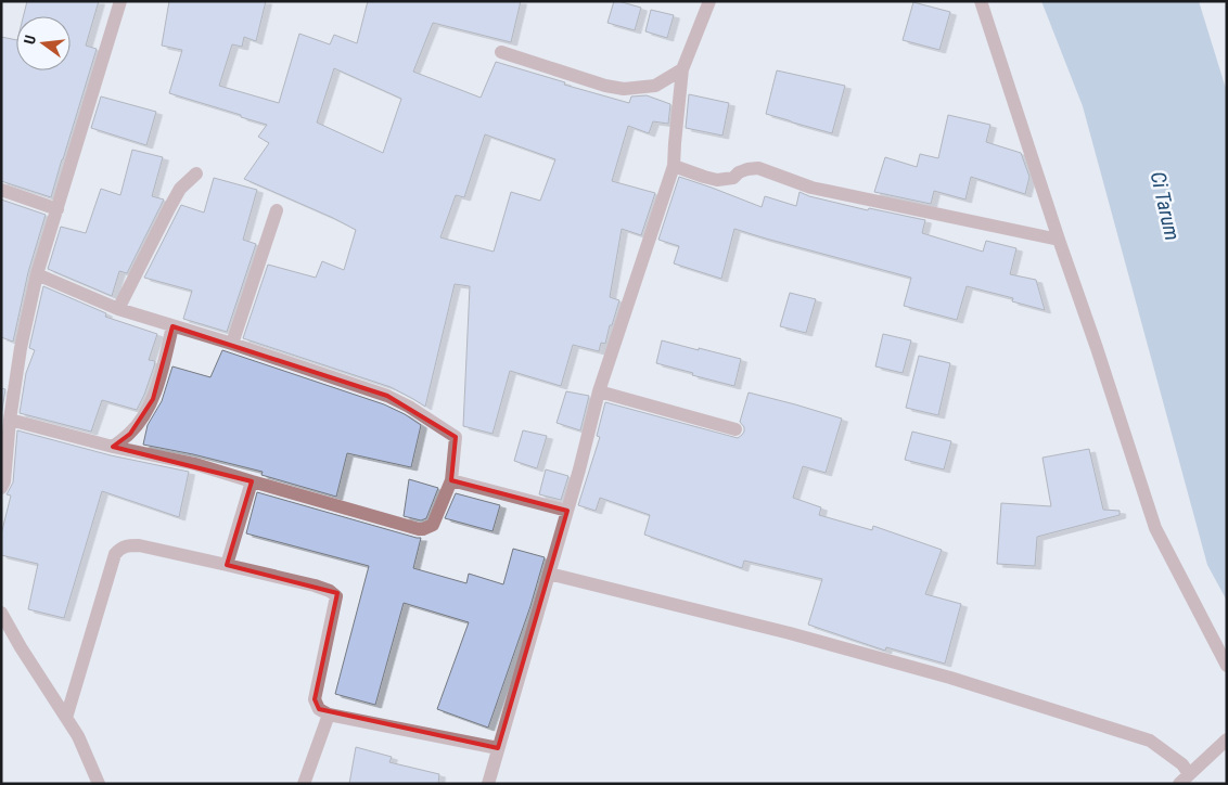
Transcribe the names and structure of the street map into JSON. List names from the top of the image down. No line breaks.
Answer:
{"water":["Ci Tarum"],"north":"left"}
